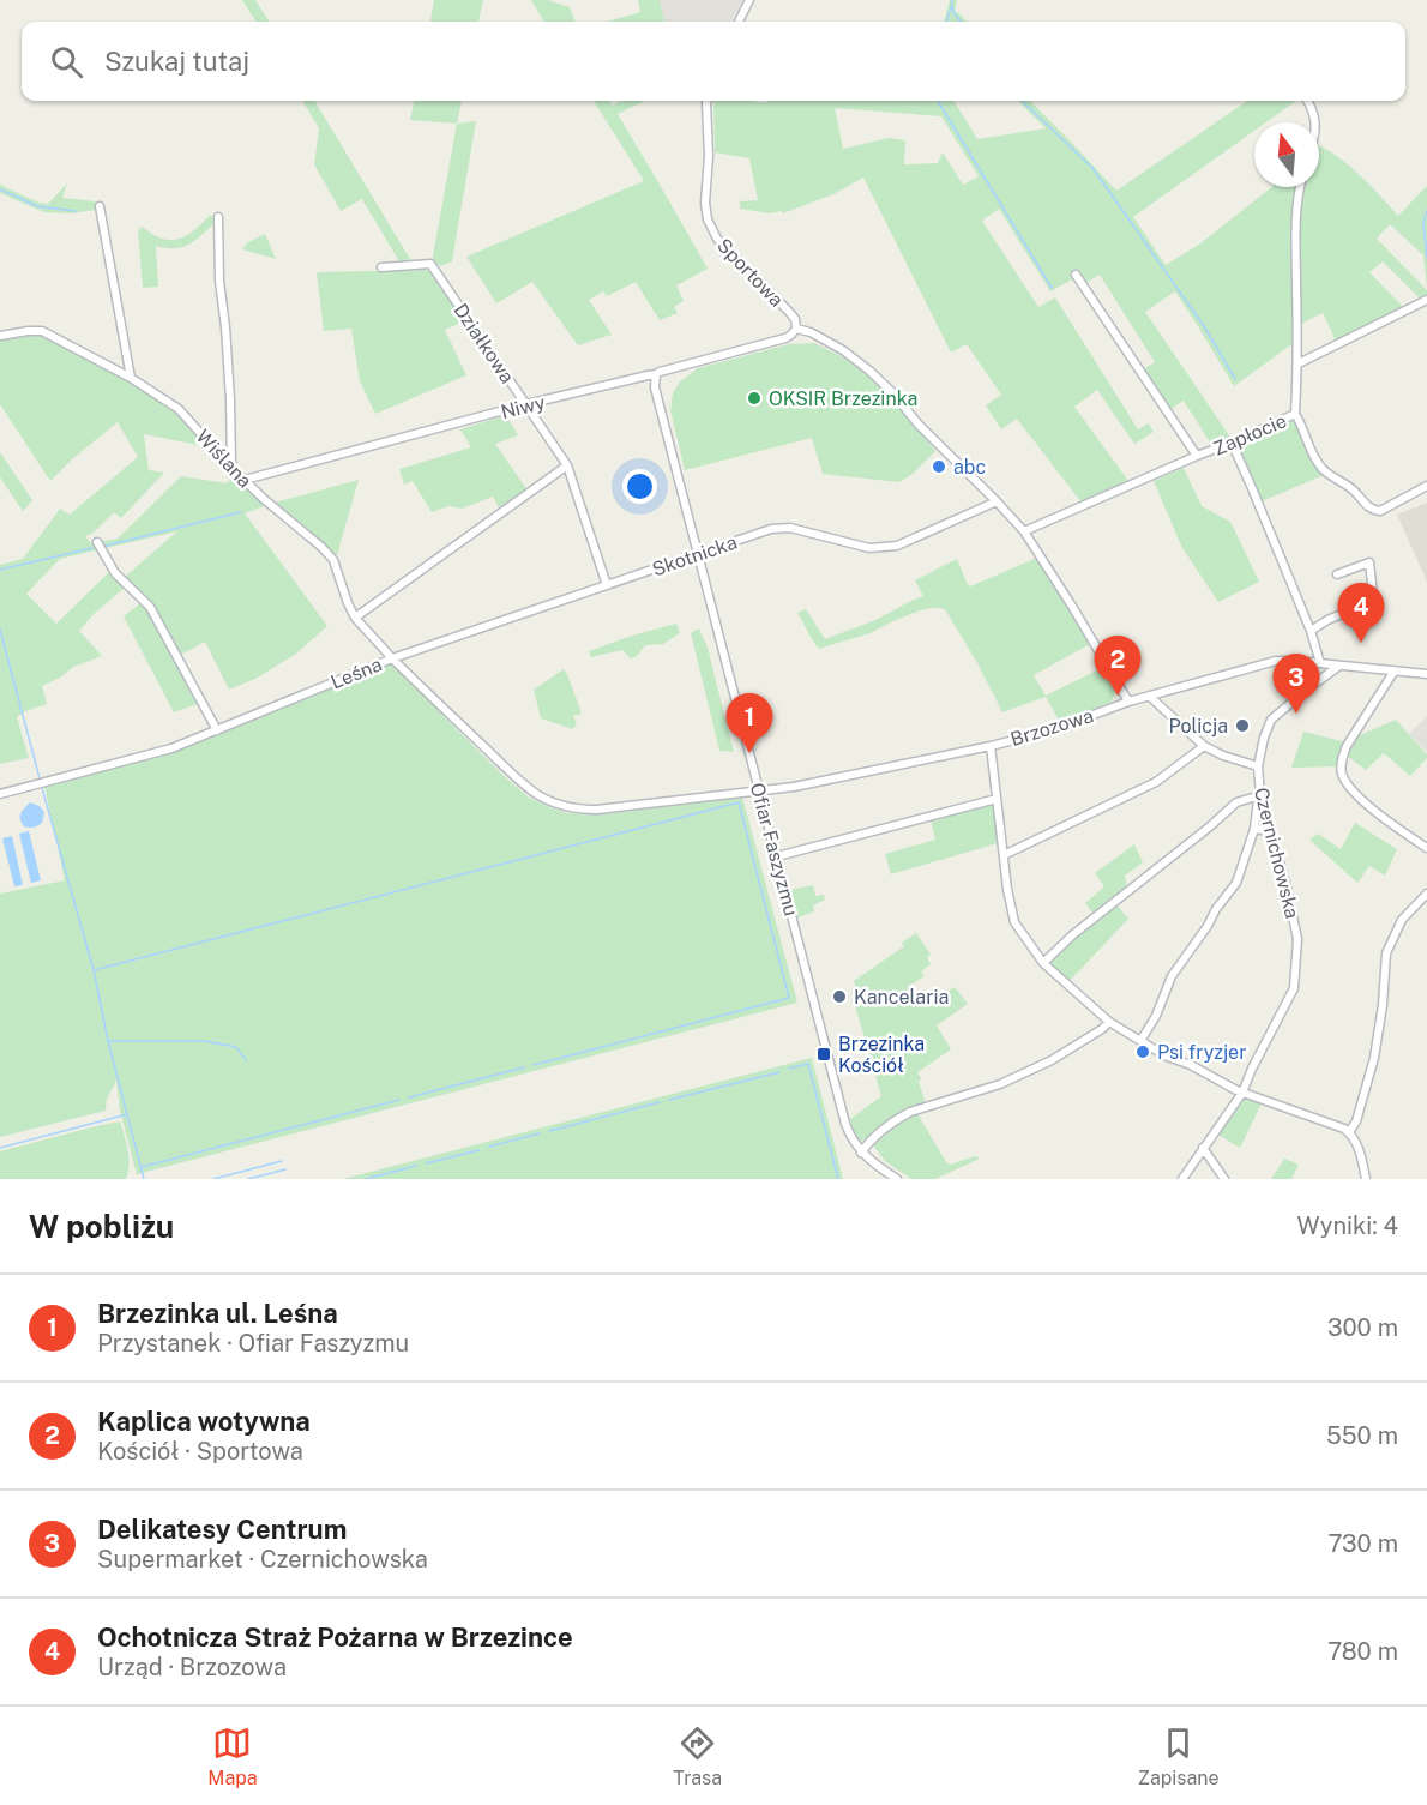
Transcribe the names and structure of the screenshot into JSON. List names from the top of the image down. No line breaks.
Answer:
{"streets":{"street":["Sportowa","Działkowa","Niwy","Zapłocie","Wiślana","Skotnicka","Leśna","Brzozowa","Ofiar Faszyzmu","Czernichowska"]},"crossings":[["Sportowa","Niwy"],["Sportowa","Zapłocie"],["Sportowa","Skotnicka"],["Sportowa","Brzozowa"],["Działkowa","Niwy"],["Działkowa","Skotnicka"],["Niwy","Wiślana"],["Niwy","Ofiar Faszyzmu"],["Wiślana","Skotnicka"],["Wiślana","Leśna"],["Skotnicka","Leśna"],["Skotnicka","Ofiar Faszyzmu"],["Leśna","Brzozowa"],["Leśna","Ofiar Faszyzmu"],["Brzozowa","Ofiar Faszyzmu"],["Brzozowa","Czernichowska"]],"places":{"other":["OKSIR Brzezinka","abc","Policja","Kancelaria","Psi fryzjer"],"transit":["Brzezinka Kościół"]},"north":"top","page":{"search":"Szukaj tutaj","pins":["4","2","3","1"],"heading":["W pobliżu","Wyniki: 4"],"list":[{"mark":"1","name":"Brzezinka ul. Leśna","note":"Przystanek · Ofiar Faszyzmu","value":"300 m"},{"mark":"2","name":"Kaplica wotywna","note":"Kościół · Sportowa","value":"550 m"},{"mark":"3","name":"Delikatesy Centrum","note":"Supermarket · Czernichowska","value":"730 m"},{"mark":"4","name":"Ochotnicza Straż Pożarna w Brzezince","note":"Urząd · Brzozowa","value":"780 m"}],"nav":["Mapa","Trasa","Zapisane"]}}
